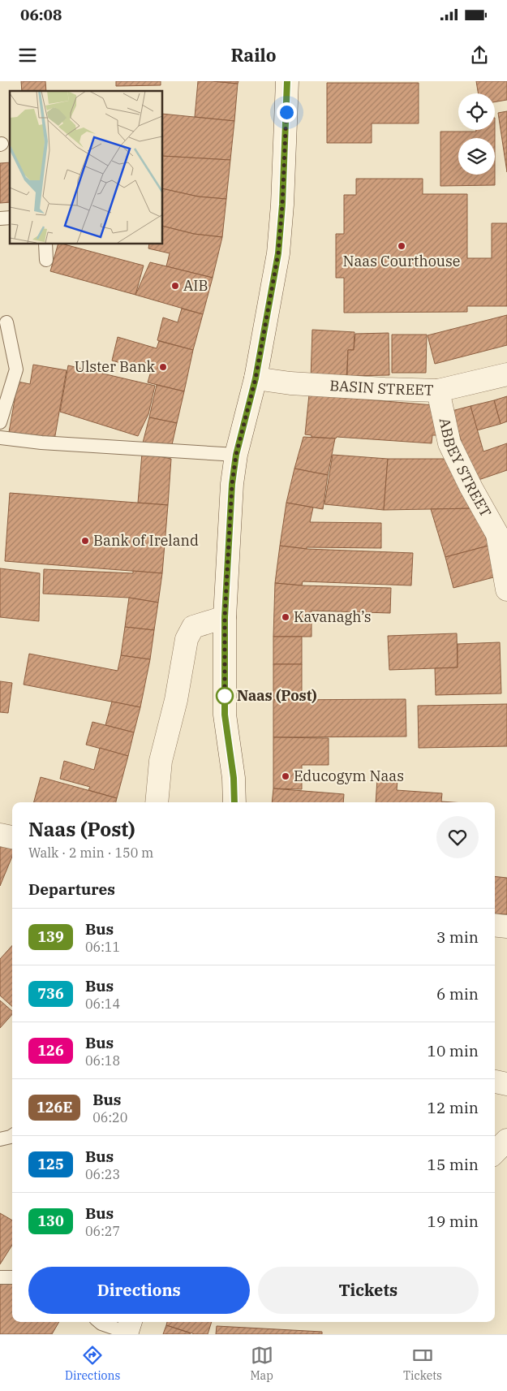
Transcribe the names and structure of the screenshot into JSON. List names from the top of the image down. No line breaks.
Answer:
{"streets":{"street":["BASIN STREET","ABBEY STREET"]},"crossings":[["BASIN STREET","ABBEY STREET"]],"places":["Naas Courthouse","AIB","Ulster Bank","Bank of Ireland","Kavanagh’s","Naas (Post)","Educogym Naas"],"lines":["bus line 139"],"page":{"status":"06:08","header":"Railo","heading":[["Naas (Post)","Walk · 2 min · 150 m"],"Departures"],"list":[{"mark":"139","name":"Bus","note":"06:11","value":"3 min"},{"mark":"736","name":"Bus","note":"06:14","value":"6 min"},{"mark":"126","name":"Bus","note":"06:18","value":"10 min"},{"mark":"126E","name":"Bus","note":"06:20","value":"12 min"},{"mark":"125","name":"Bus","note":"06:23","value":"15 min"},{"mark":"130","name":"Bus","note":"06:27","value":"19 min"}],"buttons":["Directions","Tickets"],"tabs":["Directions","Map","Tickets"]}}
